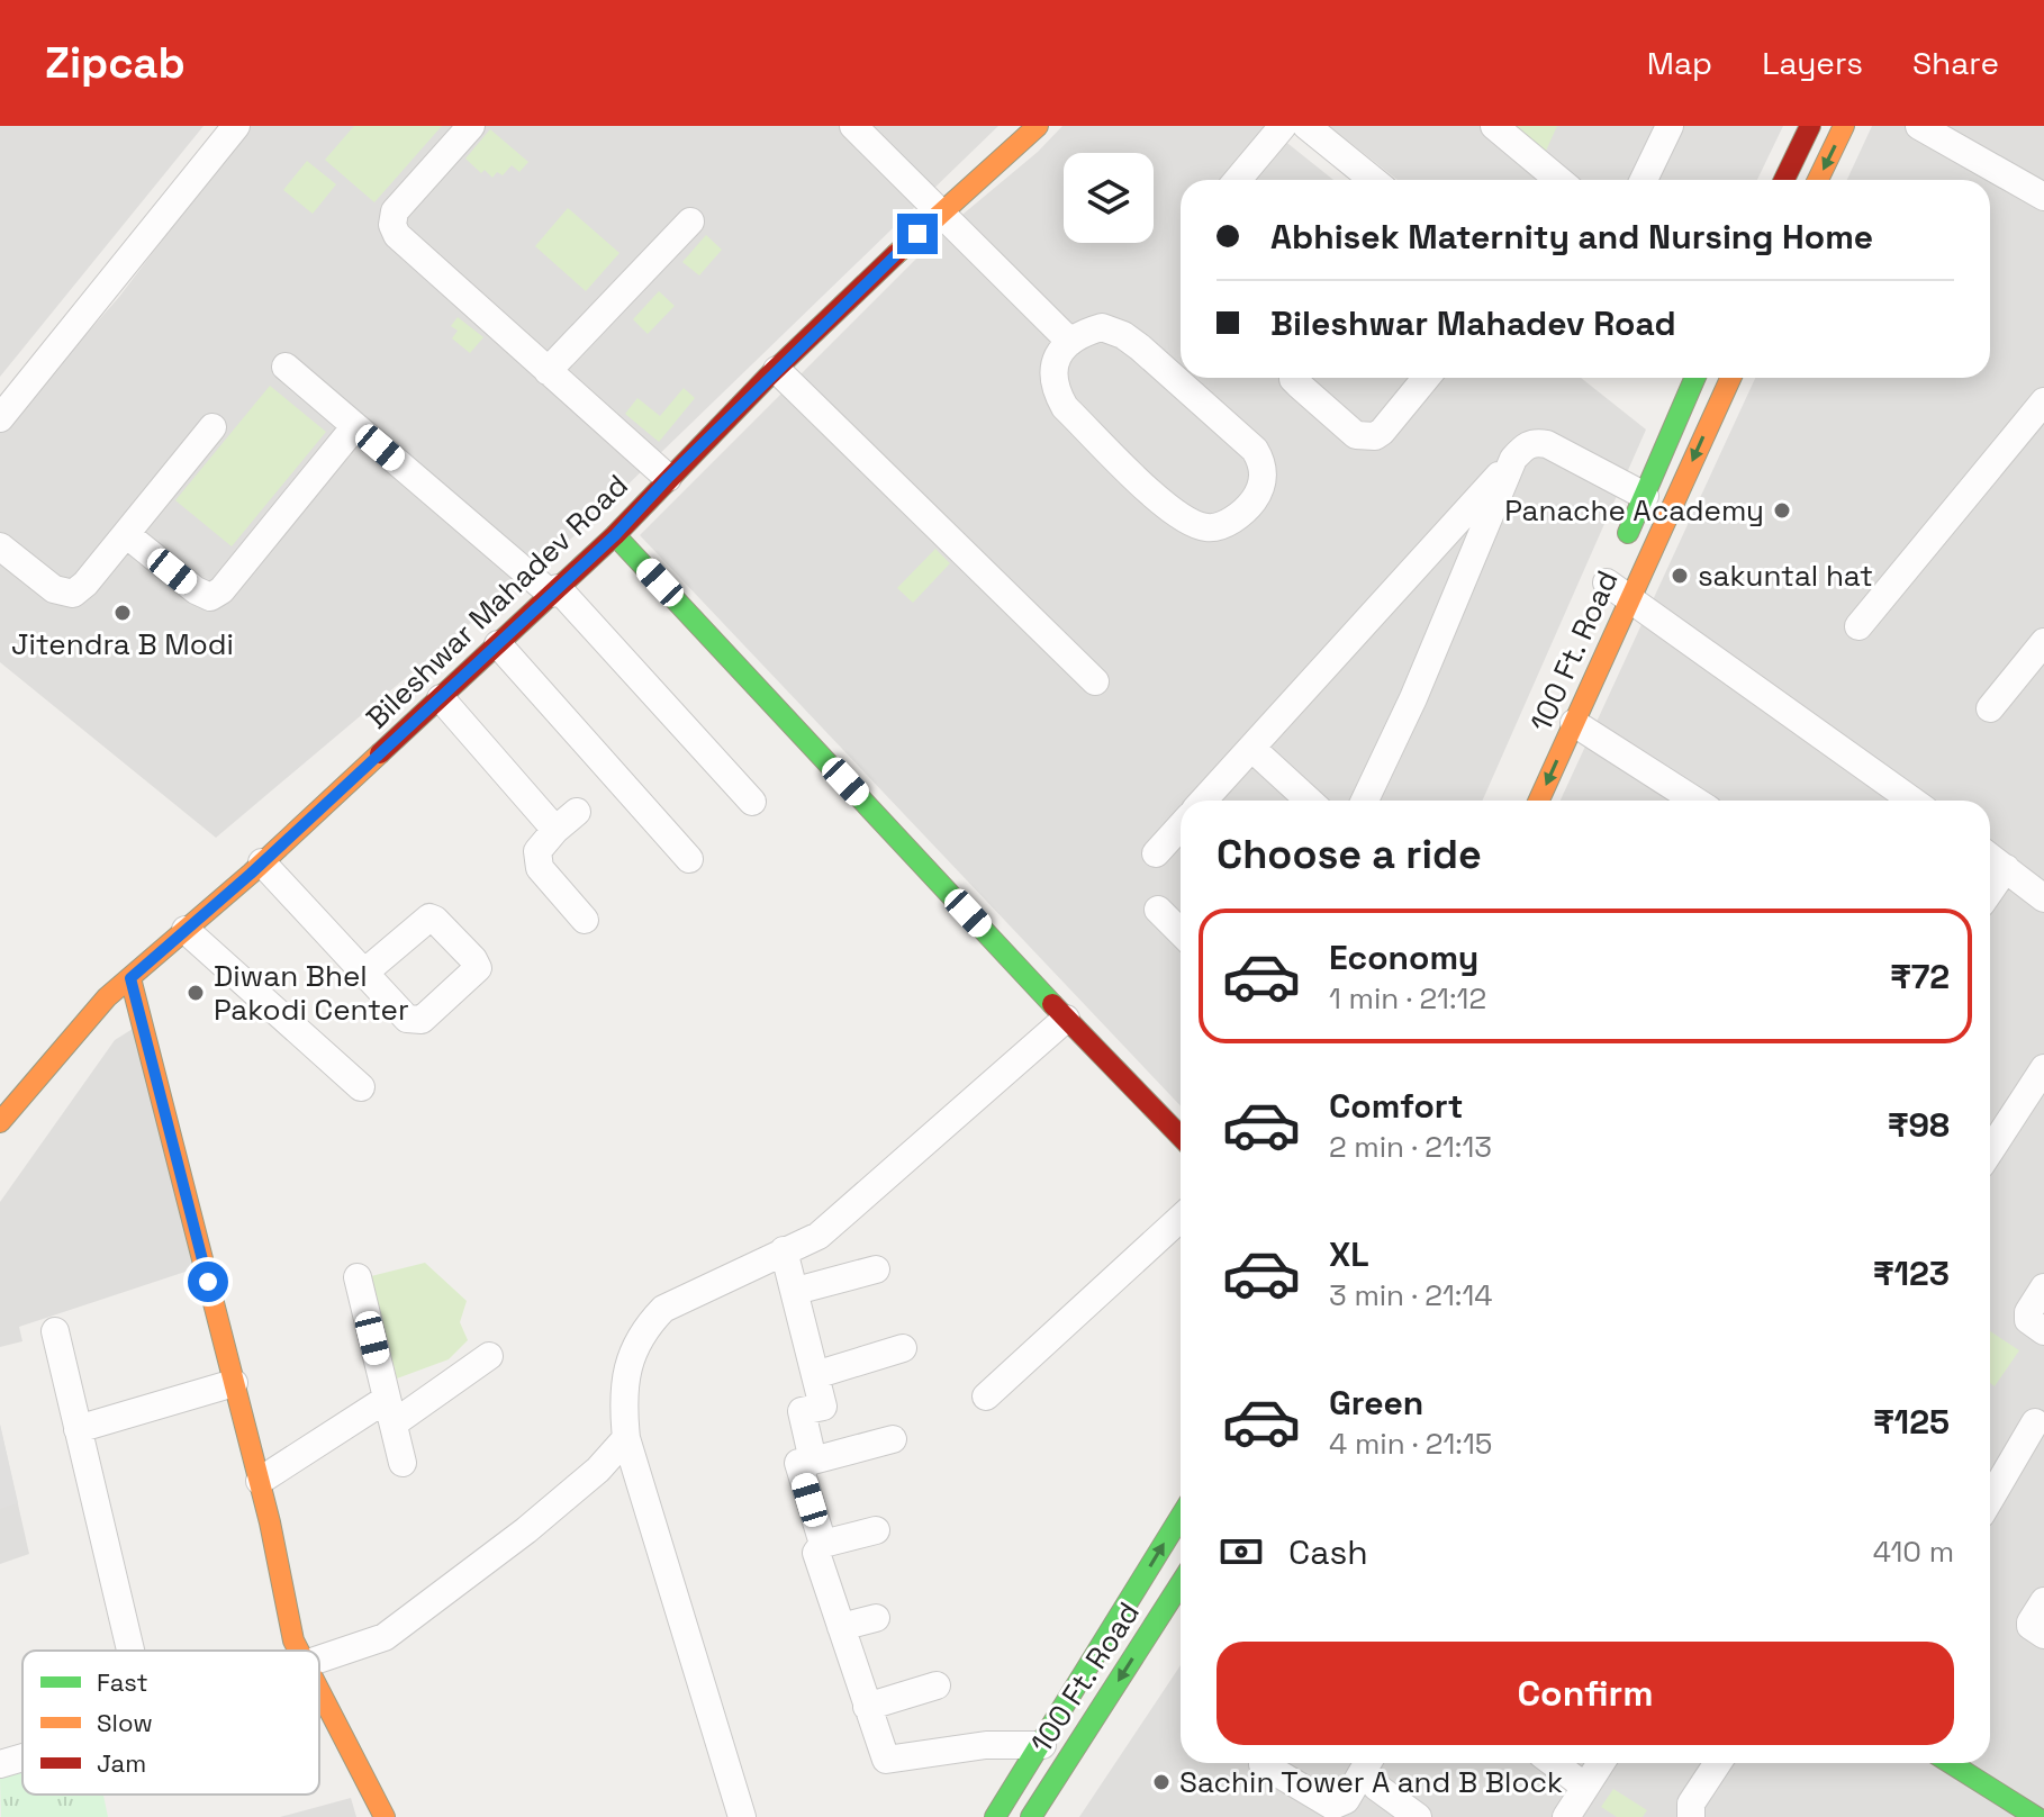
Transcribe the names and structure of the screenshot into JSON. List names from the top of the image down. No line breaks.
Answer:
{"streets":{"street":["Bileshwar Mahadev Road","100 Ft. Road"]},"places":["Panache Academy","sakuntal hat","Jitendra B Modi","Diwan Bhel Pakodi Center","Sachin Tower A and B Block"],"legend":["Fast","Slow","Jam"],"page":{"header":"Zipcab","nav":["Map","Layers","Share"],"banner":["Abhisek Maternity and Nursing Home","Bileshwar Mahadev Road"],"heading":"Choose a ride","list":[{"name":"Economy","note":"1 min · 21:12","value":"₹72"},{"name":"Comfort","note":"2 min · 21:13","value":"₹98"},{"name":"XL","note":"3 min · 21:14","value":"₹123"},{"name":"Green","note":"4 min · 21:15","value":"₹125"}],"pay":["Cash","410 m"],"buttons":"Confirm"}}
